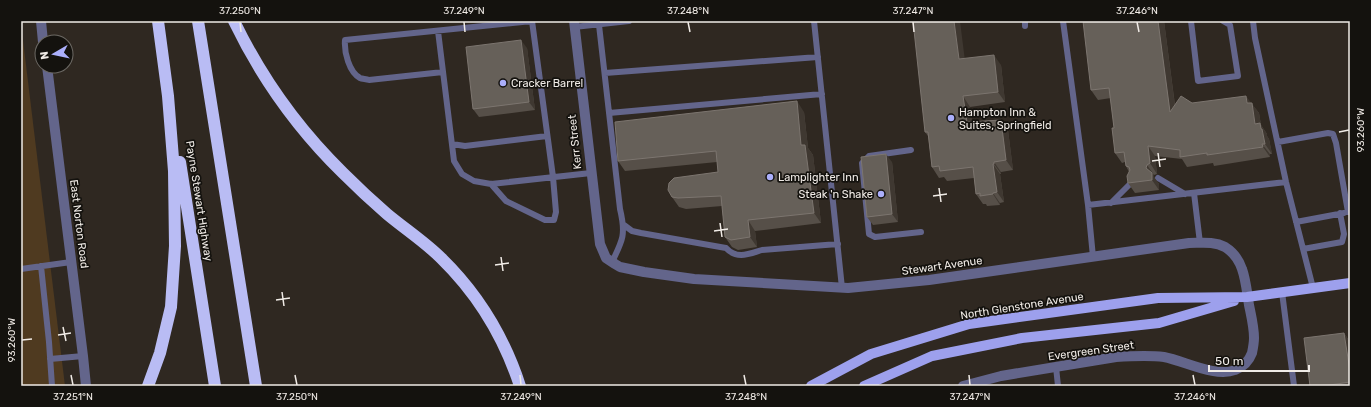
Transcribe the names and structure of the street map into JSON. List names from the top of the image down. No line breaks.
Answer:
{"streets":{"highway":["Payne Stewart Highway"],"main road":["North Glenstone Avenue"],"street":["Kerr Street","East Norton Road","Stewart Avenue","Evergreen Street"]},"crossings":[["Kerr Street","Stewart Avenue"],["Stewart Avenue","North Glenstone Avenue"],["Stewart Avenue","Evergreen Street"],["North Glenstone Avenue","Evergreen Street"]],"places":["Cracker Barrel","Hampton Inn & Suites, Springfield","Lamplighter Inn","Steak 'n Shake"],"scale_bar":"50 m","north":"left","coordinates":["37.250°N","37.249°N","37.248°N","37.247°N","37.246°N","93.260°W","37.251°N"]}
